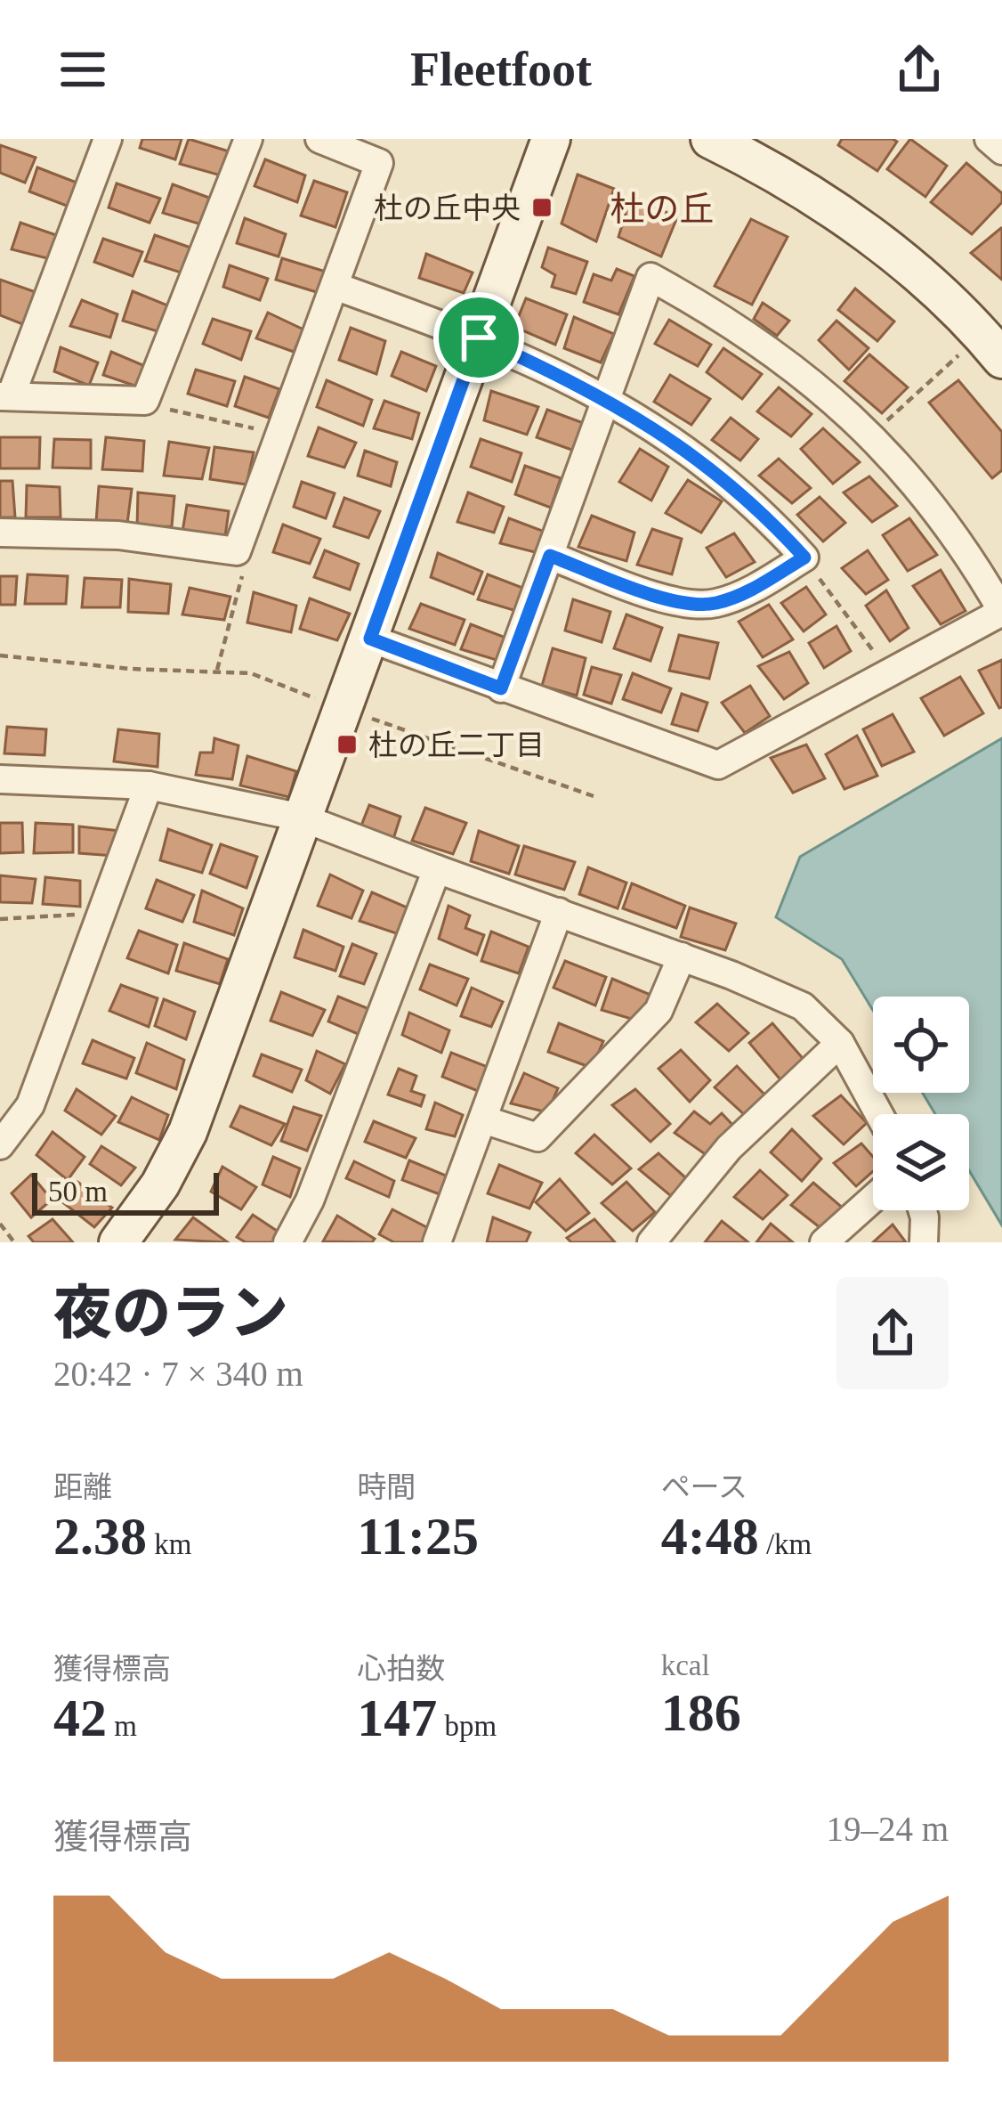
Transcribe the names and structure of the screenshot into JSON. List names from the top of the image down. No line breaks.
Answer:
{"districts":["杜の丘"],"places":{"transit":["杜の丘中央","杜の丘二丁目"]},"scale_bar":"50 m","page":{"header":"Fleetfoot","scale":"50 m","heading":["夜のラン","20:42 · 7 × 340 m"],"stats":[["距離","2.38 km"],["時間","11:25"],["ペース","4:48 /km"],["獲得標高","42 m"],["心拍数","147 bpm"],["kcal","186"]],"chart":["獲得標高","19–24 m"]}}
